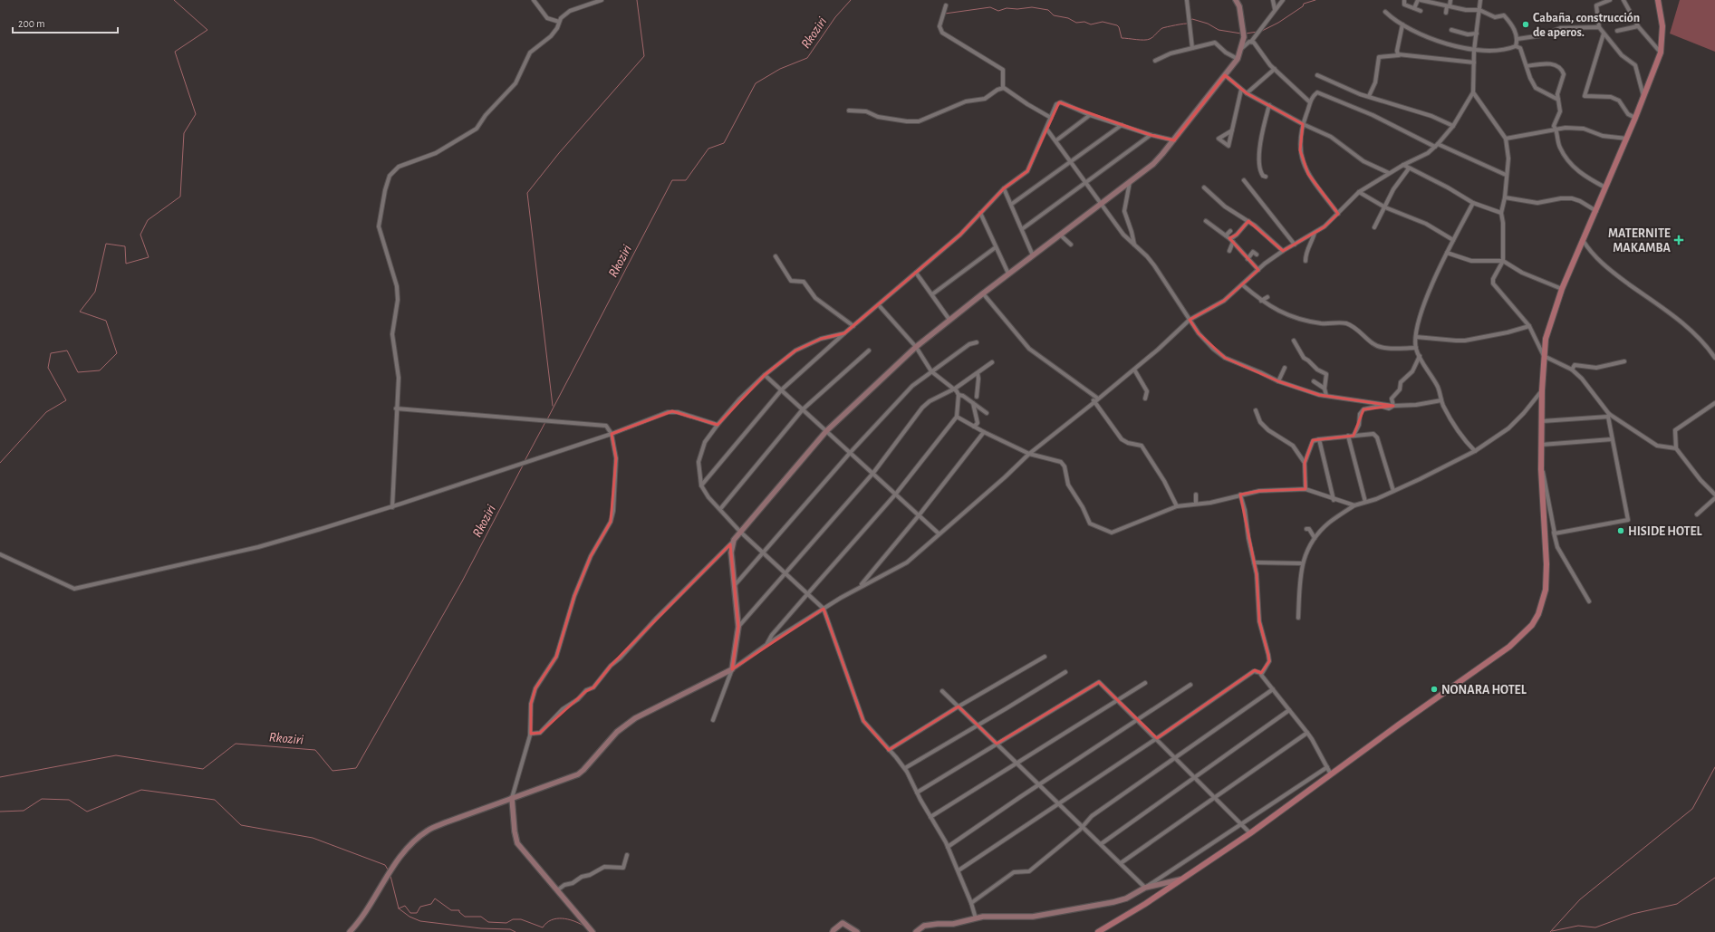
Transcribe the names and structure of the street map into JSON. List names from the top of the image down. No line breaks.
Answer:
{"water":["Rkoziri"],"places":{"other":["Cabaña, construcción de aperos.","HISIDE HOTEL","NONARA HOTEL"],"health":["MATERNITE MAKAMBA"]},"scale_bar":"200 m"}
